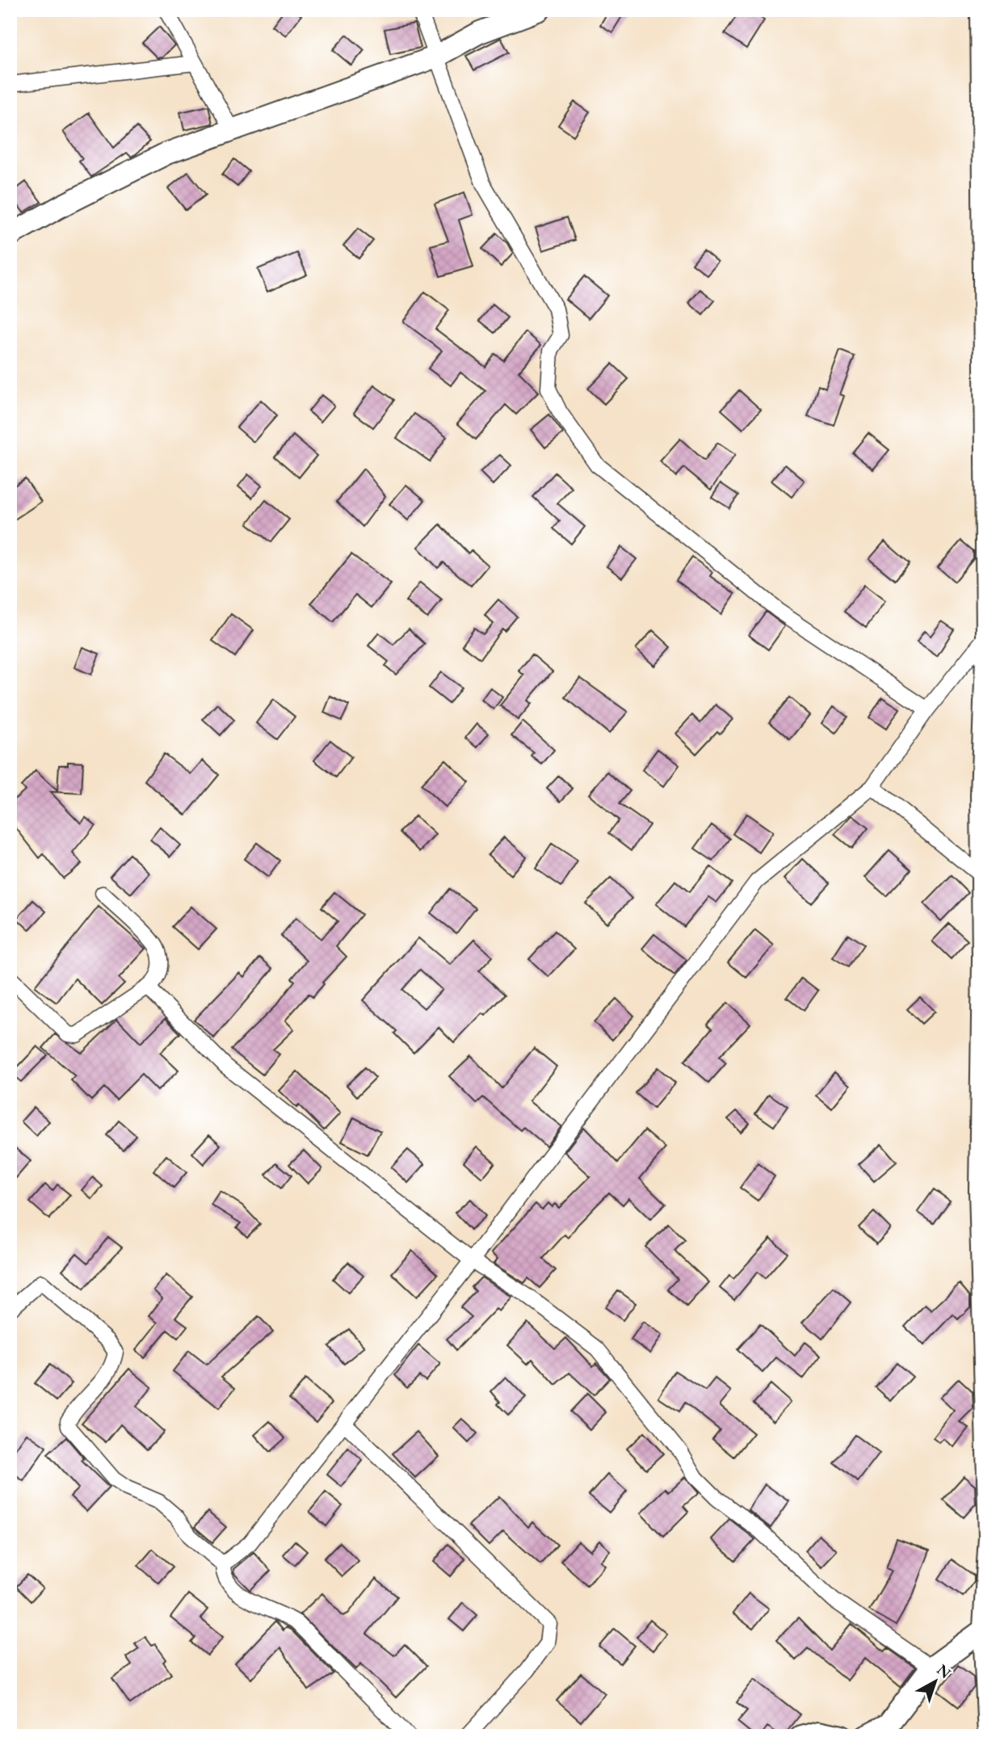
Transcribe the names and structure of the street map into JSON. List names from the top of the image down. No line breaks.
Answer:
{"north":"top right"}
